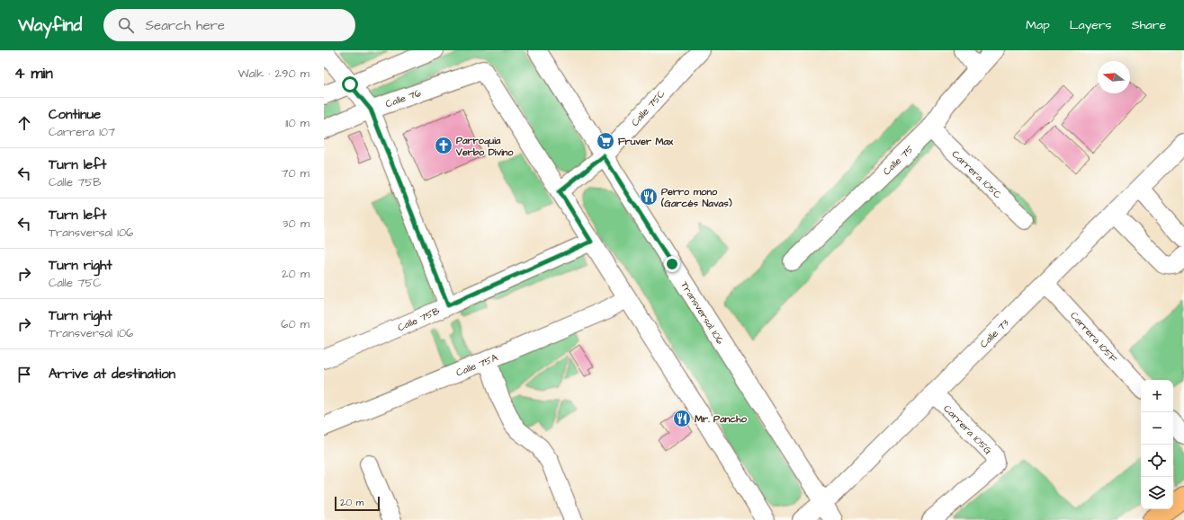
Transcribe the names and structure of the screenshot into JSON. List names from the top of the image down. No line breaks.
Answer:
{"streets":{"street":["Calle 76","Calle 75C","Calle 75","Carrera 105C","Transversal 106","Calle 75B","Calle 73","Carrera 105F","Calle 75A","Carrera 105G"]},"crossings":[["Calle 76","Calle 75C"],["Calle 75C","Transversal 106"],["Calle 75","Carrera 105C"],["Transversal 106","Calle 73"],["Calle 73","Carrera 105F"],["Calle 73","Carrera 105G"]],"places":{"supermarket":["Fruver Max"],"church":["Parroquia Verbo Divino"],"restaurant":["Perro mono (Garcés Navas)","Mr. Pancho"]},"scale_bar":"20 m","north":"left","page":{"header":"Wayfind","search":"Search here","nav":["Map","Layers","Share"],"heading":["4 min","Walk · 290 m"],"list":[["Continue","Carrera 107","110 m"],["Turn left","Calle 75B","70 m"],["Turn left","Transversal 106","30 m"],["Turn right","Calle 75C","20 m"],["Turn right","Transversal 106","60 m"],"Arrive at destination"],"map_buttons":["+","−"],"scale":"20 m"}}
